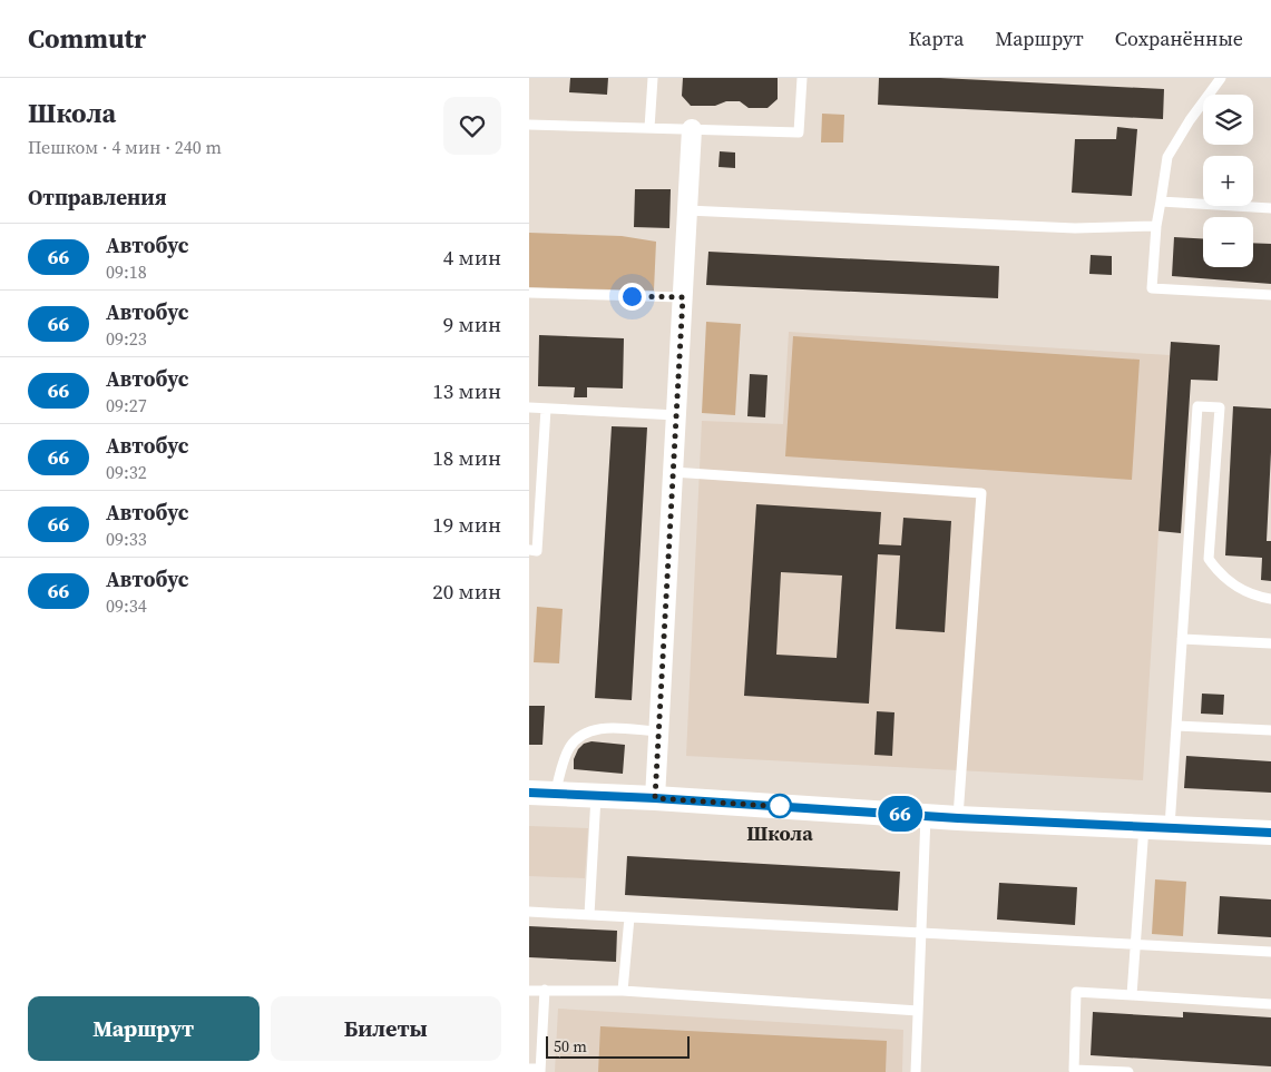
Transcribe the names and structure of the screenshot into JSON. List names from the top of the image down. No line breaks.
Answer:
{"places":["Школа"],"lines":["bus line 66"],"scale_bar":"50 m","page":{"header":"Commutr","nav":["Карта","Маршрут","Сохранённые"],"heading":[["Школа","Пешком · 4 мин · 240 m"],"Отправления"],"on_map":"66","map_buttons":["+","−"],"list":[{"mark":"66","name":"Автобус","note":"09:18","value":"4 мин"},{"mark":"66","name":"Автобус","note":"09:23","value":"9 мин"},{"mark":"66","name":"Автобус","note":"09:27","value":"13 мин"},{"mark":"66","name":"Автобус","note":"09:32","value":"18 мин"},{"mark":"66","name":"Автобус","note":"09:33","value":"19 мин"},{"mark":"66","name":"Автобус","note":"09:34","value":"20 мин"}],"buttons":["Маршрут","Билеты"],"scale":"50 m"}}
